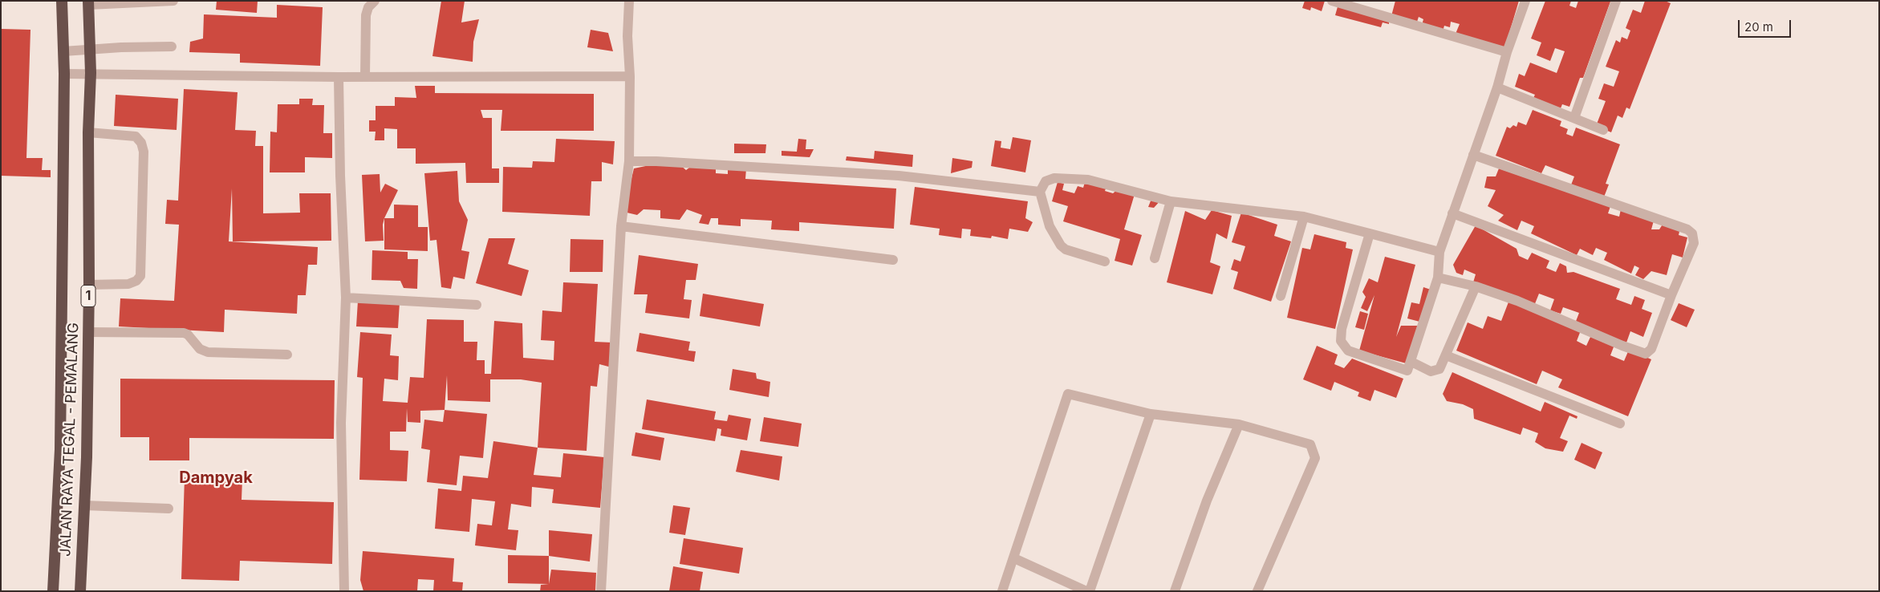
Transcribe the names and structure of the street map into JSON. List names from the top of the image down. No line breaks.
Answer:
{"streets":{"highway":["1","JALAN RAYA TEGAL - PEMALANG"]},"districts":["Dampyak"],"scale_bar":"20 m"}
